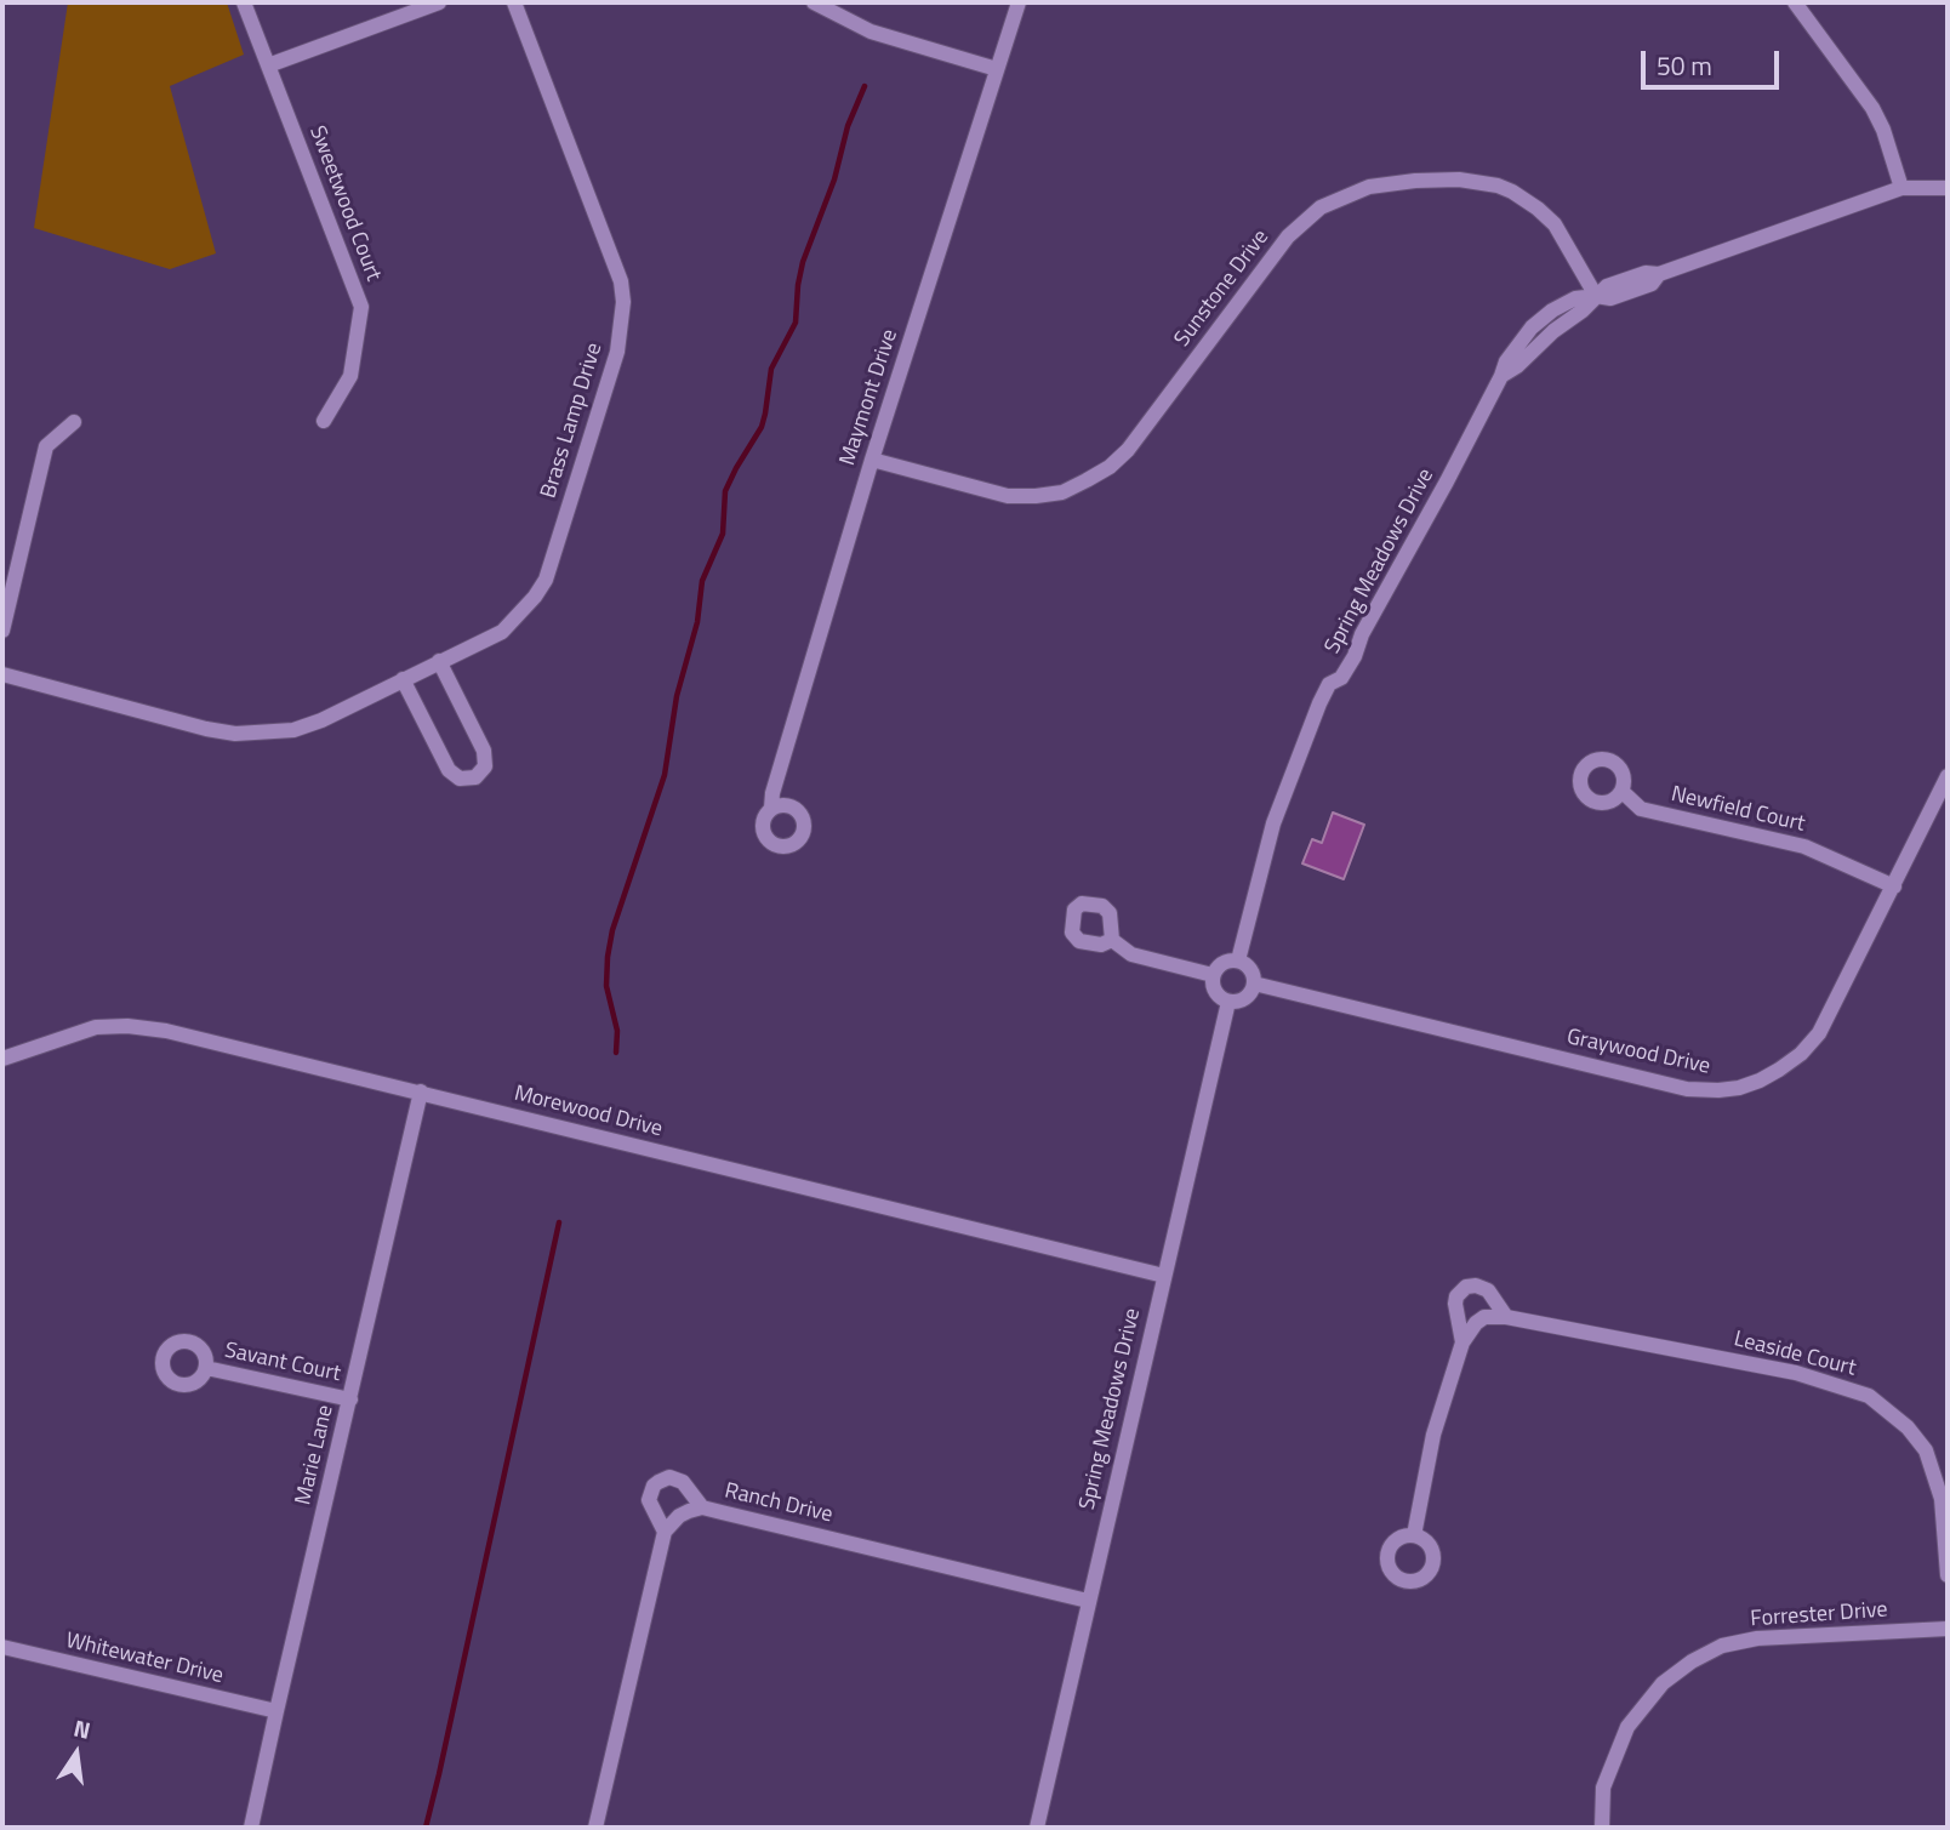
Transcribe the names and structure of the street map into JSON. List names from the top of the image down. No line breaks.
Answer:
{"streets":{"street":["Sweetwood Court","Sunstone Drive","Maymont Drive","Brass Lamp Drive","Spring Meadows Drive","Newfield Court","Graywood Drive","Morewood Drive","Leaside Court","Savant Court","Marie Lane","Ranch Drive","Forrester Drive","Whitewater Drive"]},"crossings":[["Sunstone Drive","Maymont Drive"],["Sunstone Drive","Spring Meadows Drive"],["Spring Meadows Drive","Graywood Drive"],["Spring Meadows Drive","Morewood Drive"],["Spring Meadows Drive","Ranch Drive"],["Newfield Court","Graywood Drive"],["Morewood Drive","Marie Lane"],["Savant Court","Marie Lane"],["Marie Lane","Whitewater Drive"]],"scale_bar":"50 m","north":"top"}
